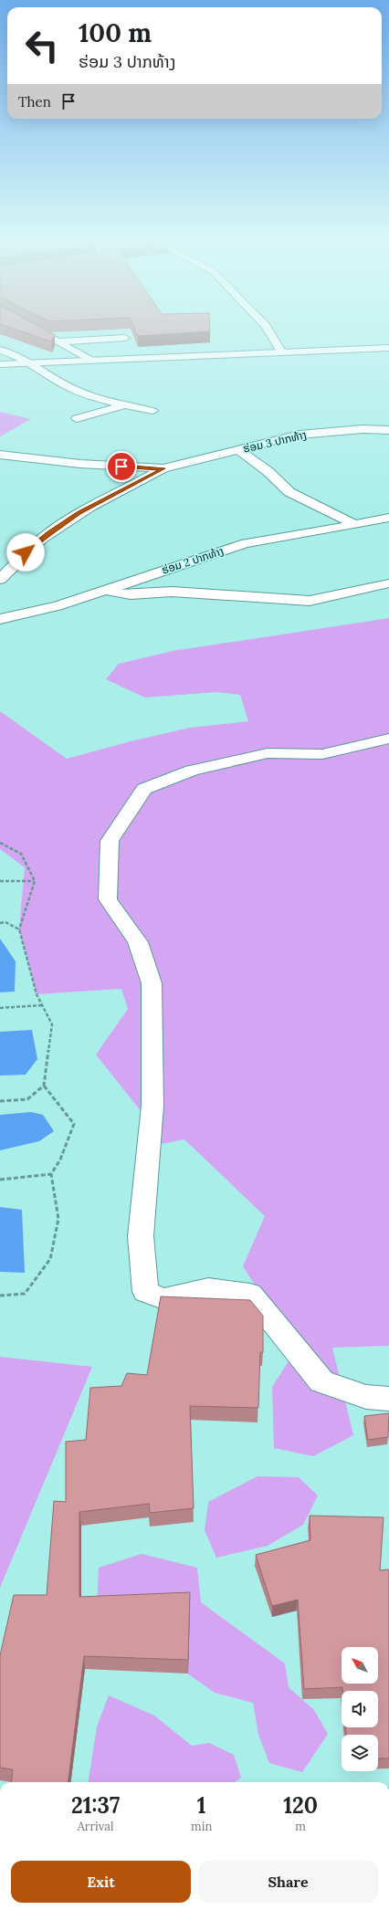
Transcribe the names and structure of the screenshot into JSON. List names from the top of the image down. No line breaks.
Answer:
{"streets":{"street":["ຮ່ອມ 3 ປາກທ້າງ","ຮ່ອມ 2 ປາກທ້າງ"]},"north":"top left","page":{"turn":["100 m","ຮ່ອມ 3 ປາກທ້າງ"],"then":"Then","eta":["21:37","Arrival","1","min","120","m"],"buttons":["Exit","Share"]}}
